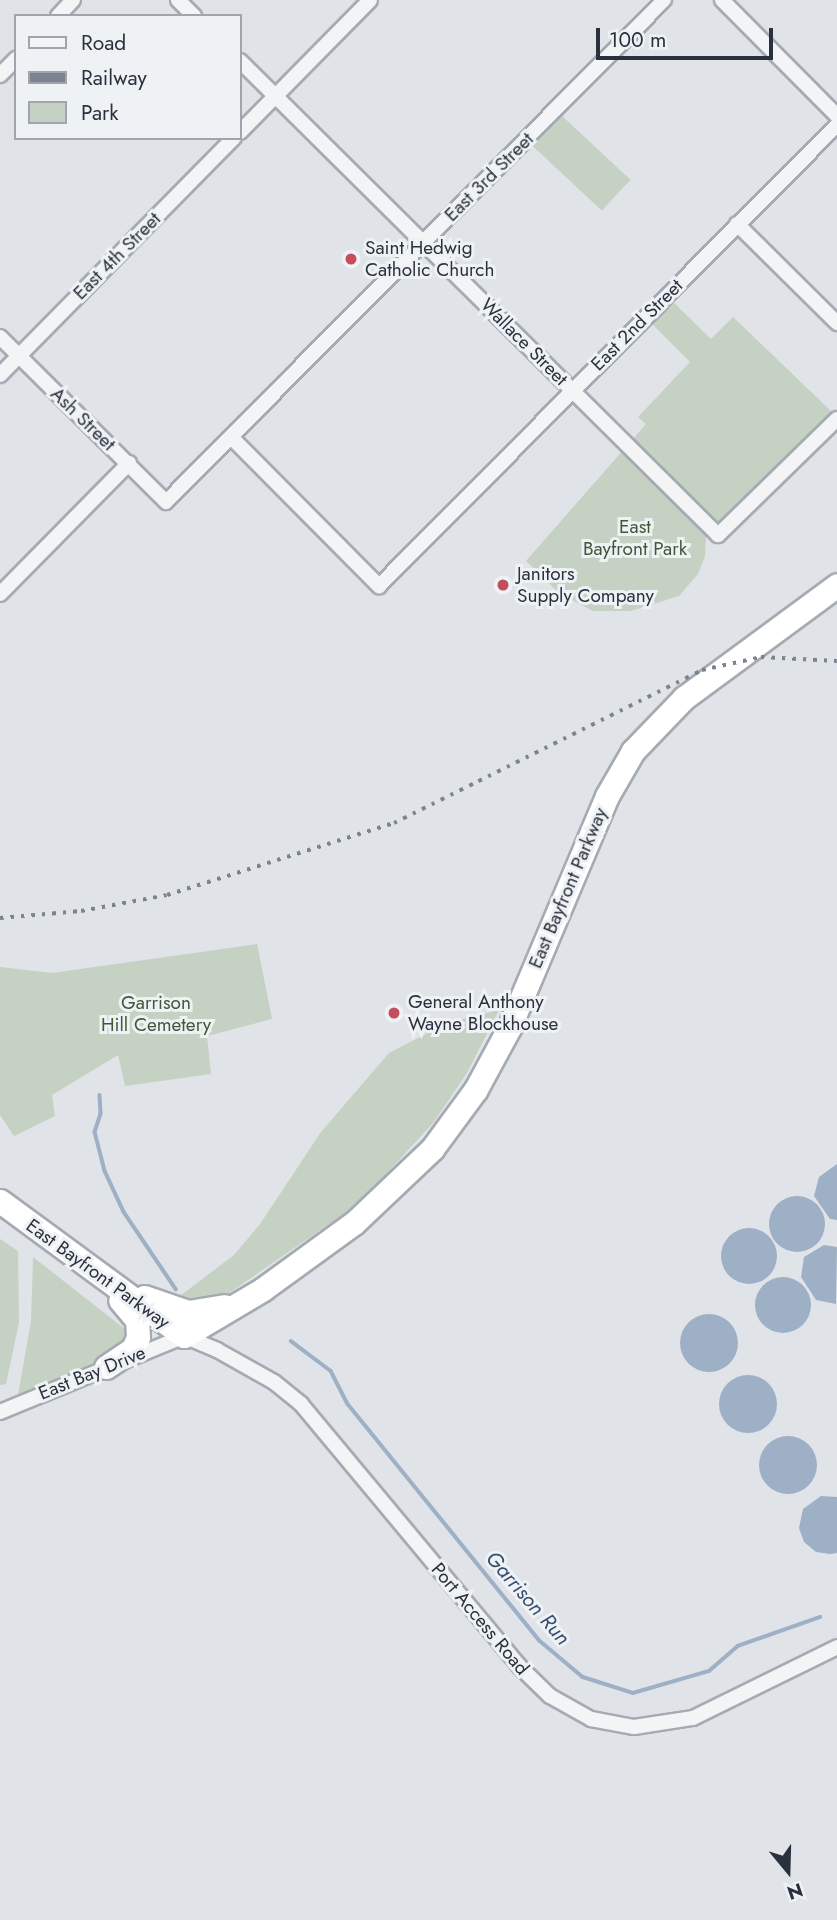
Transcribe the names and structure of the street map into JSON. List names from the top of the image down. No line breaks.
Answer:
{"streets":{"highway":["East Bayfront Parkway"],"street":["East 3rd Street","East 4th Street","East 2nd Street","Wallace Street","Ash Street","East Bay Drive","Port Access Road"]},"crossings":[["East 3rd Street","East 2nd Street"],["East 3rd Street","Wallace Street"],["East 3rd Street","Ash Street"],["East 4th Street","Ash Street"],["East 2nd Street","Wallace Street"],["East Bayfront Parkway","East Bay Drive"],["East Bayfront Parkway","Port Access Road"],["East Bay Drive","Port Access Road"]],"water":["Garrison Run"],"parks":["East Bayfront Park","Garrison Hill Cemetery"],"places":["Saint Hedwig Catholic Church","Janitors Supply Company","General Anthony Wayne Blockhouse"],"legend":["Road","Railway","Park"],"scale_bar":"100 m","north":"bottom"}
